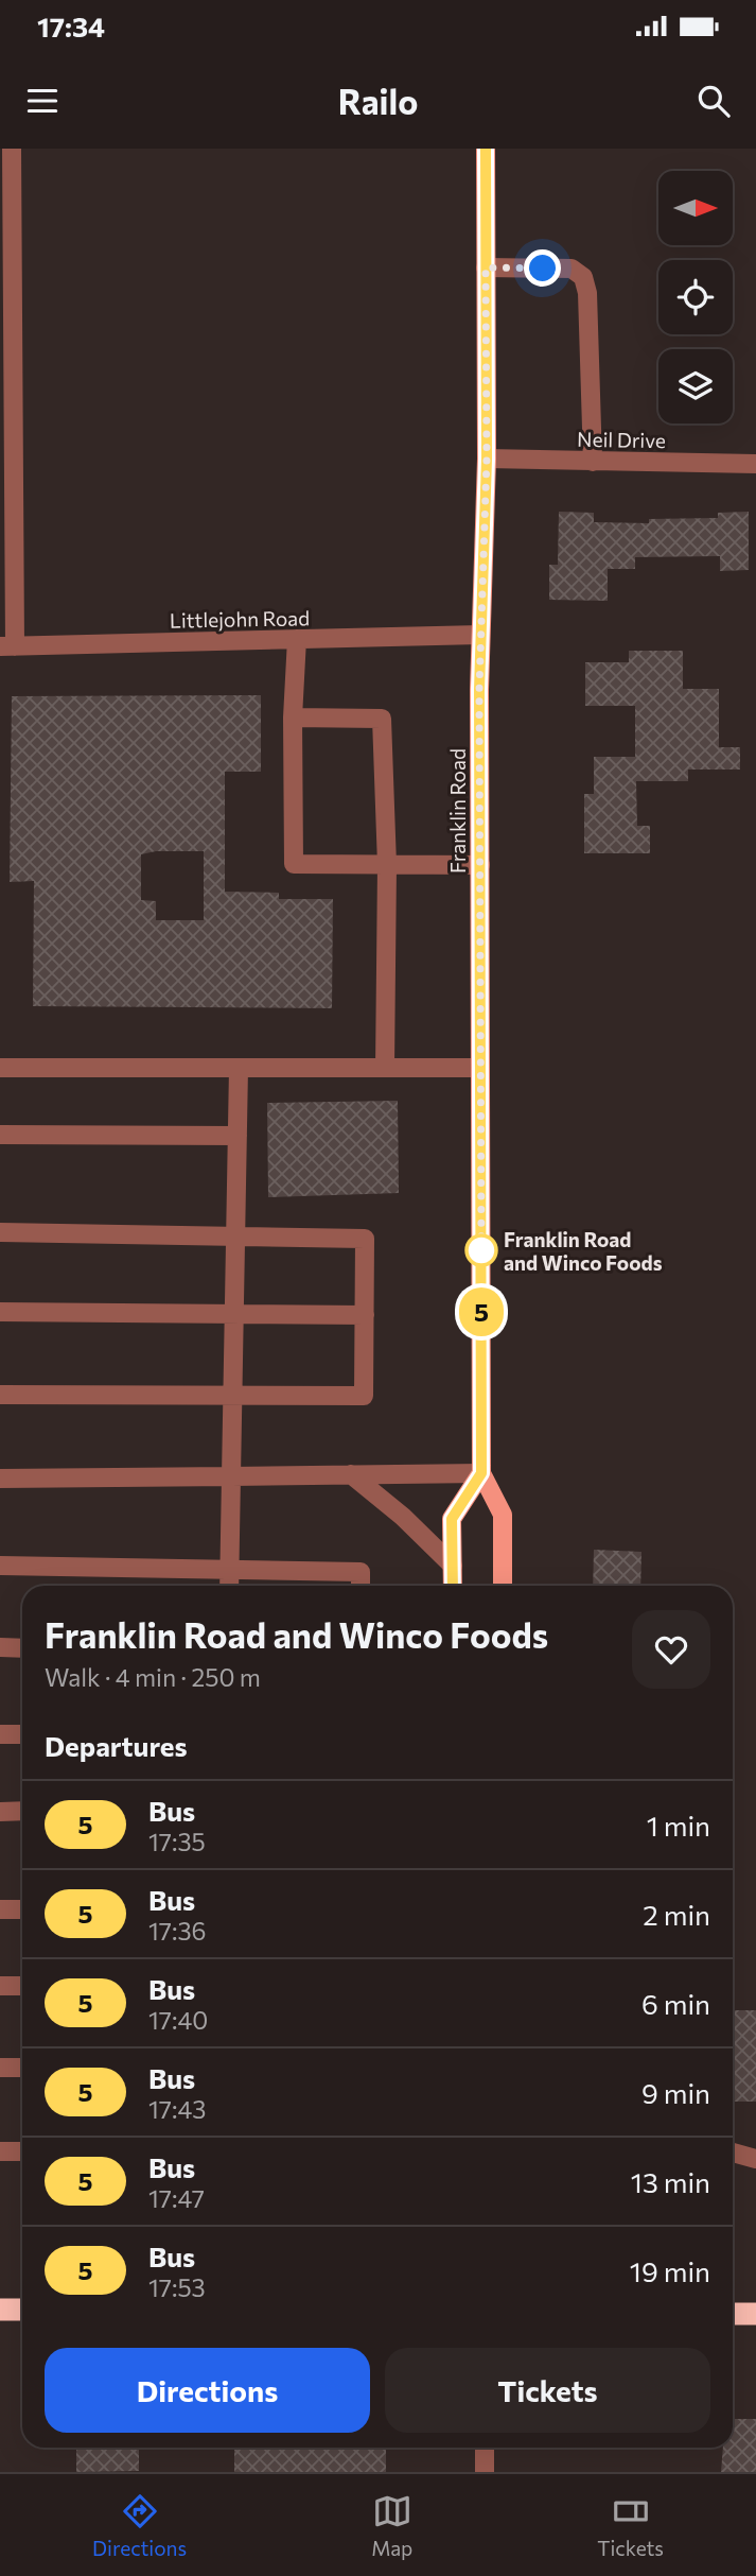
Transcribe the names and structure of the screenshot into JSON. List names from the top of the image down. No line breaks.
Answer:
{"streets":{"main road":["Franklin Road"],"street":["Neil Drive","Littlejohn Road"]},"crossings":[["Neil Drive","Franklin Road"],["Littlejohn Road","Franklin Road"]],"places":["Franklin Road and Winco Foods"],"lines":["bus line 5"],"north":"right","page":{"status":"17:34","header":"Railo","on_map":"5","heading":[["Franklin Road and Winco Foods","Walk · 4 min · 250 m"],"Departures"],"list":[{"mark":"5","name":"Bus","note":"17:35","value":"1 min"},{"mark":"5","name":"Bus","note":"17:36","value":"2 min"},{"mark":"5","name":"Bus","note":"17:40","value":"6 min"},{"mark":"5","name":"Bus","note":"17:43","value":"9 min"},{"mark":"5","name":"Bus","note":"17:47","value":"13 min"},{"mark":"5","name":"Bus","note":"17:53","value":"19 min"}],"buttons":["Directions","Tickets"],"tabs":["Directions","Map","Tickets"]}}
